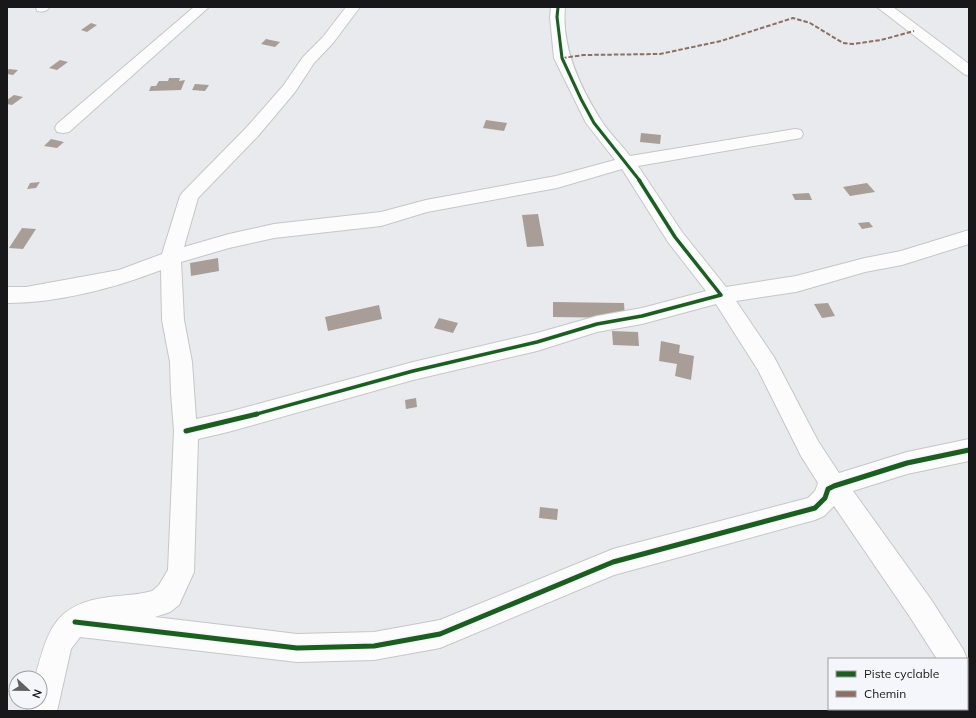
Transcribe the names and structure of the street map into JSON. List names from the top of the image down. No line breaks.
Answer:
{"legend":["Piste cyclable","Chemin"],"north":"right"}
